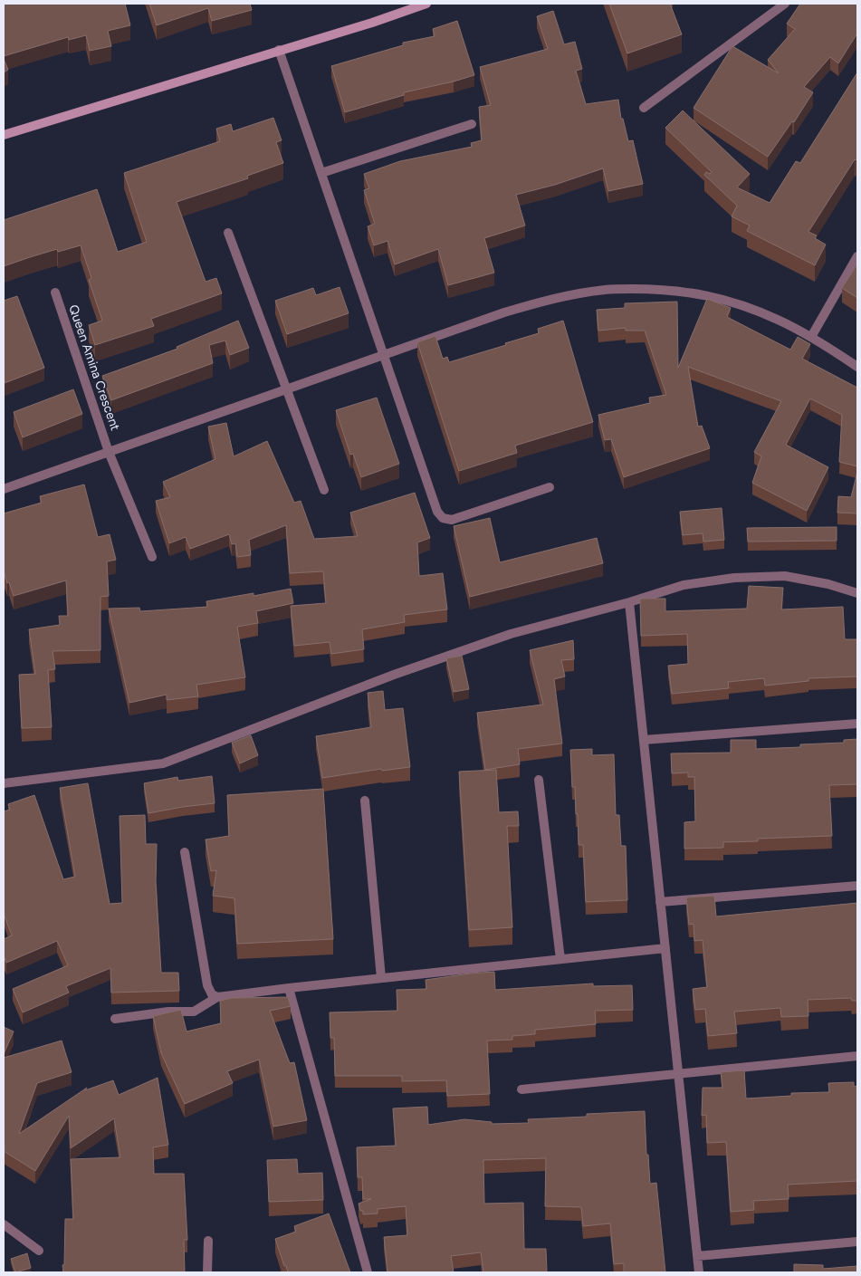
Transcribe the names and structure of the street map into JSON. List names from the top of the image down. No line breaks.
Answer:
{"streets":{"street":["Queen Amina Crescent"]}}
